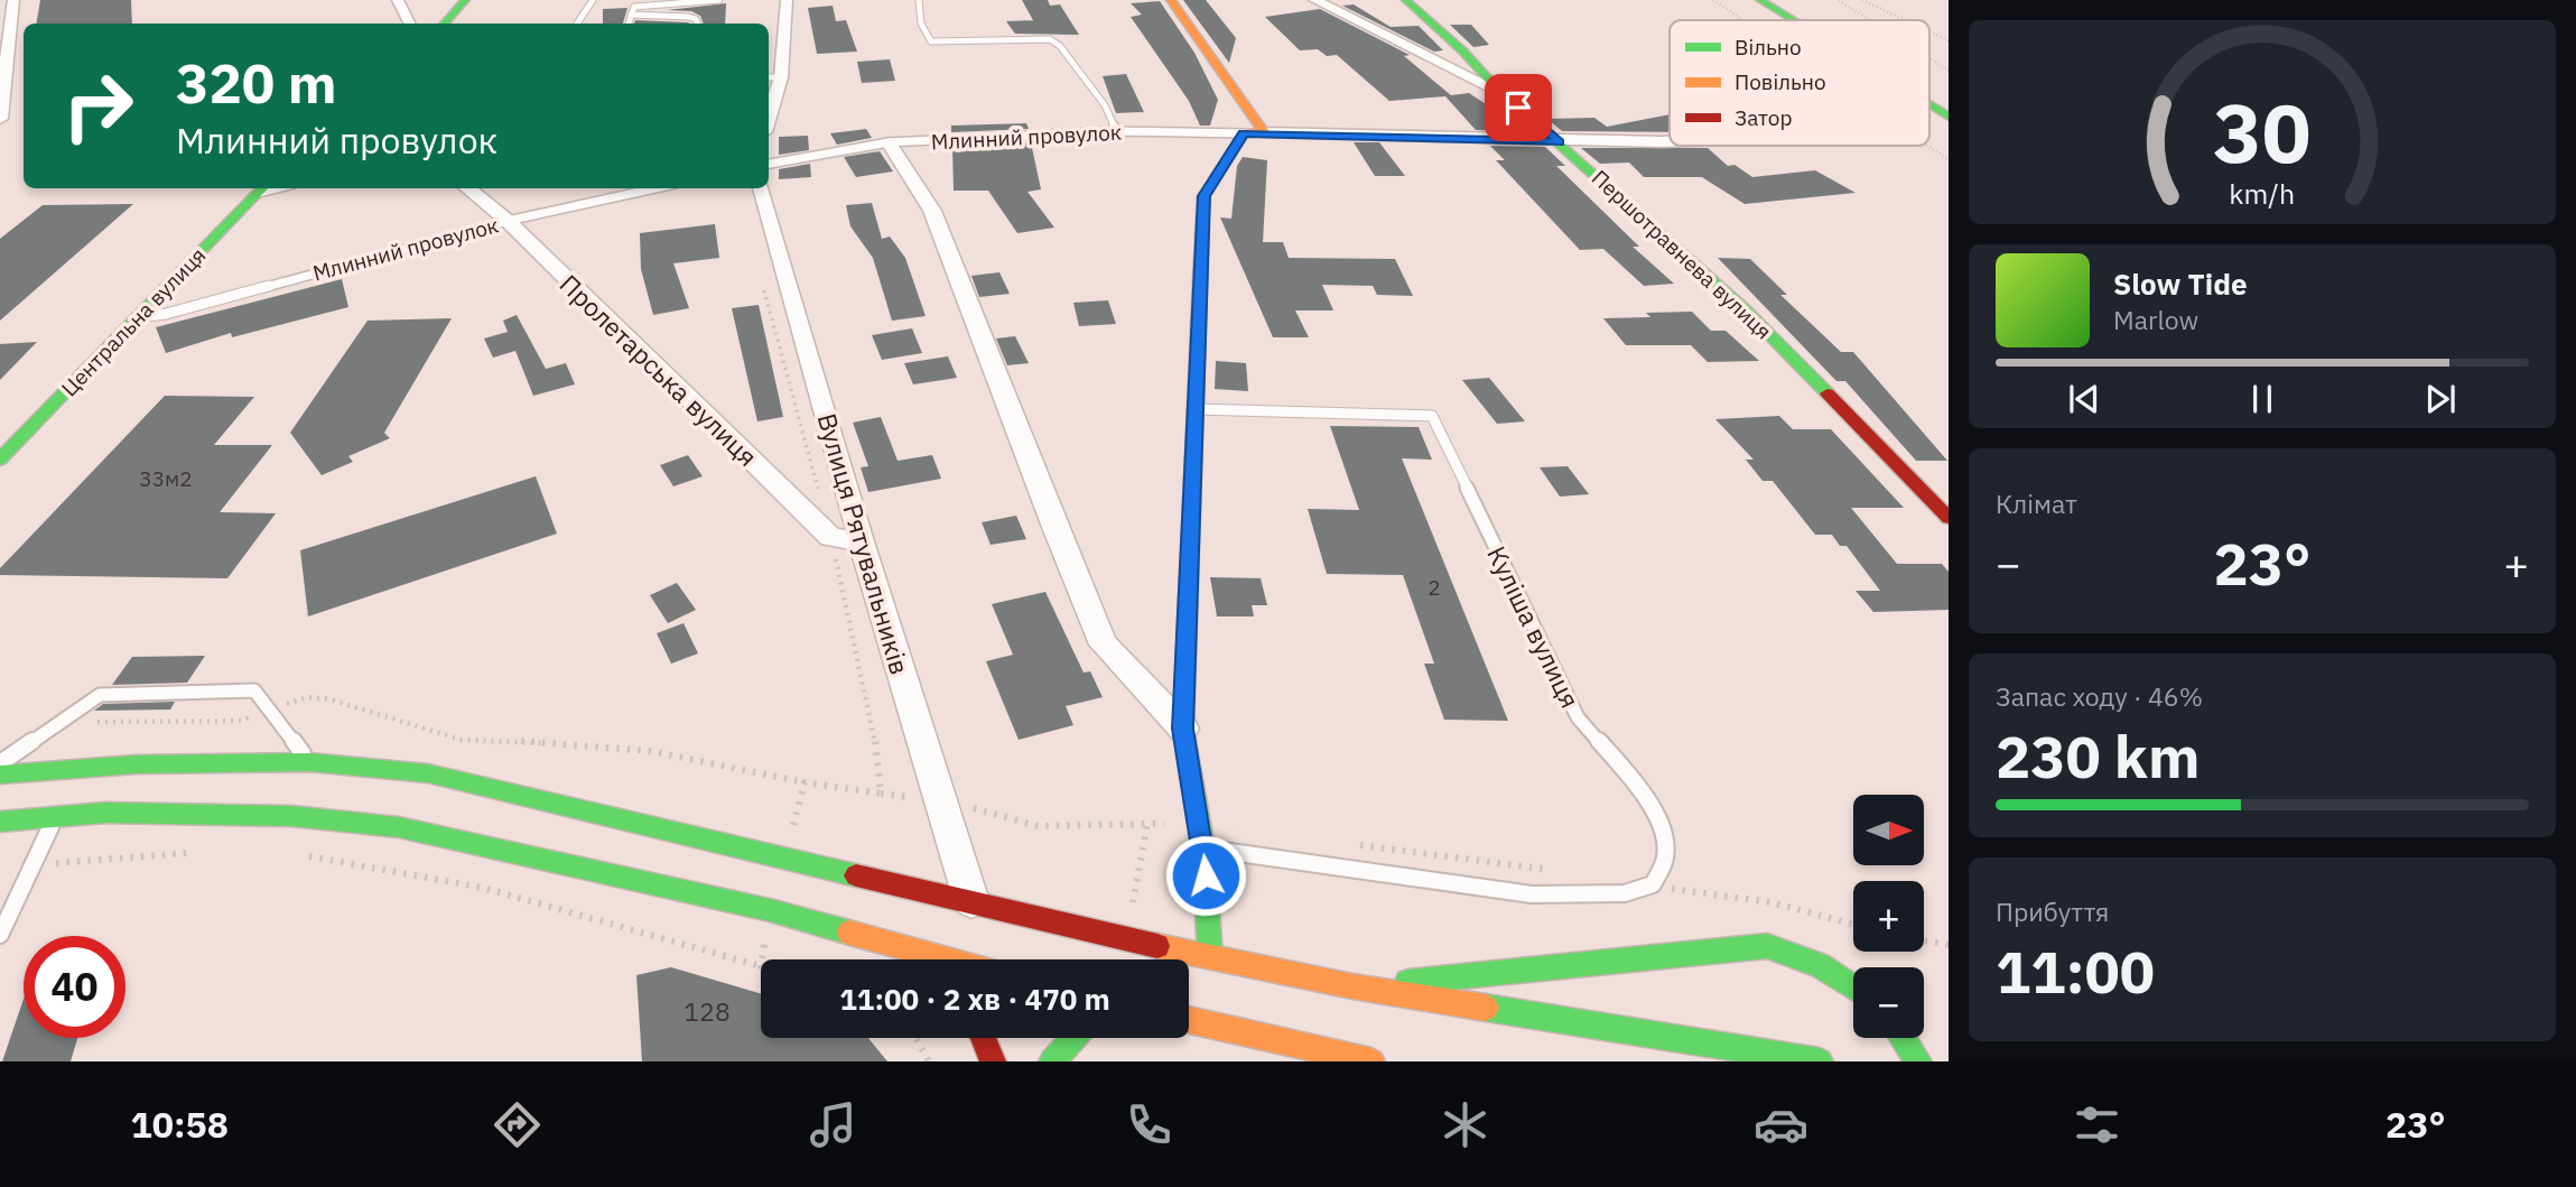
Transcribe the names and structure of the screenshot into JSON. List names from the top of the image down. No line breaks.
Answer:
{"streets":{"main road":["Першотравнева вулиця","Центральна вулиця"],"street":["Пролетарська вулиця","Вулиця Рятувальників"],"lane":["Млинний провулок","Куліша вулиця"]},"crossings":[["Млинний провулок","Центральна вулиця"],["Млинний провулок","Пролетарська вулиця"]],"house_numbers":["33м2","2","128"],"legend":["Вільно","Повільно","Затор"],"north":"right","page":{"turn":["320 m","Млинний провулок"],"song":["Slow Tide","Marlow"],"tile":["Клімат",["Запас ходу · 46%","230 km"],["Прибуття","11:00"]],"heat":["−","23°","+"],"map_buttons":["+","−"],"limit":"40","trip":"11:00 · 2 хв · 470 m","tabs":["10:58","23°"],"gauge":["30","km/h"]}}
